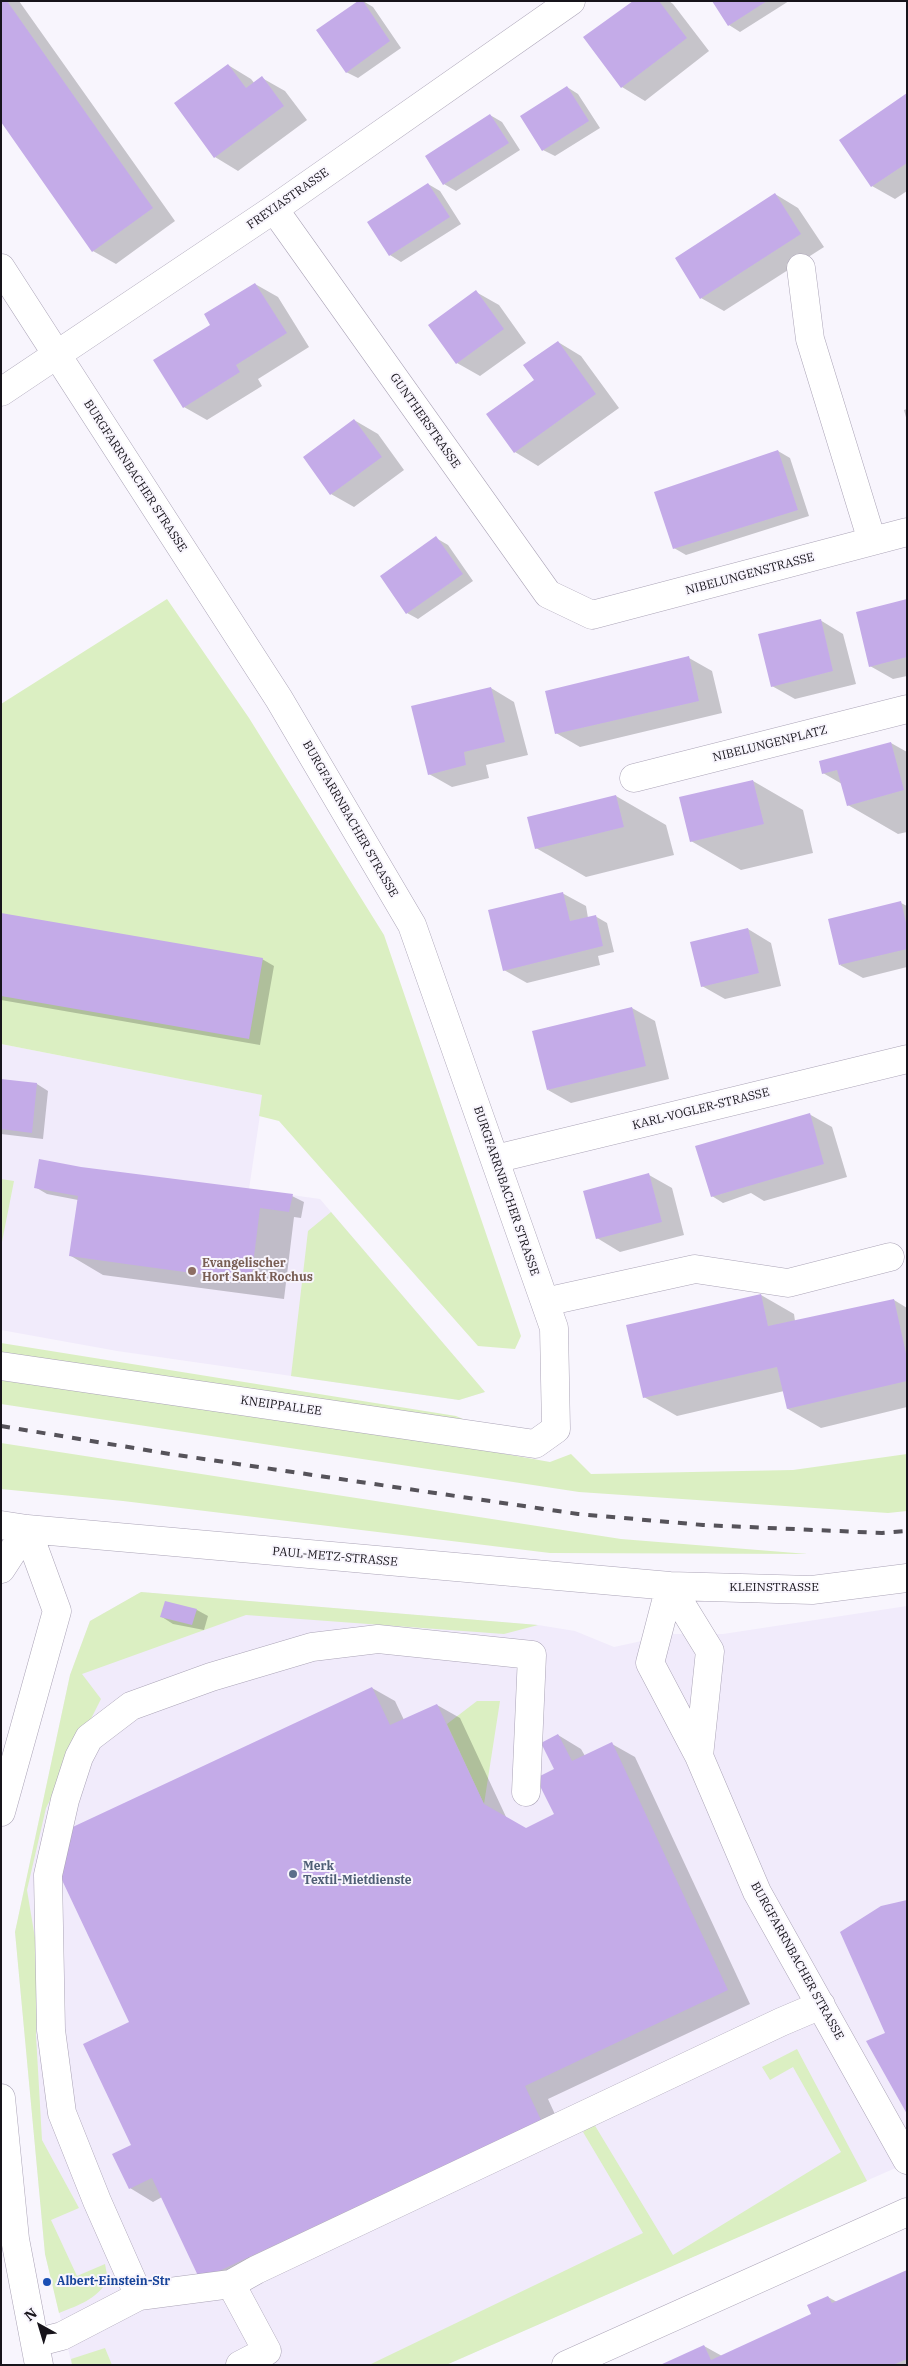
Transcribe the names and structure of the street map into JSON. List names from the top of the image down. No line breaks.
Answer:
{"streets":{"street":["FREYJASTRASSE","GUNTHERSTRASSE","BURGFARRNBACHER STRASSE","NIBELUNGENSTRASSE","NIBELUNGENPLATZ","KARL-VOGLER-STRASSE","KNEIPPALLEE","PAUL-METZ-STRASSE","KLEINSTRASSE"]},"crossings":[["FREYJASTRASSE","GUNTHERSTRASSE"],["FREYJASTRASSE","BURGFARRNBACHER STRASSE"],["GUNTHERSTRASSE","NIBELUNGENSTRASSE"],["BURGFARRNBACHER STRASSE","KARL-VOGLER-STRASSE"],["BURGFARRNBACHER STRASSE","KNEIPPALLEE"],["BURGFARRNBACHER STRASSE","PAUL-METZ-STRASSE"],["BURGFARRNBACHER STRASSE","KLEINSTRASSE"],["PAUL-METZ-STRASSE","KLEINSTRASSE"]],"places":["Evangelischer Hort Sankt Rochus","Merk Textil-Mietdienste","Albert-Einstein-Str"],"north":"top left"}
